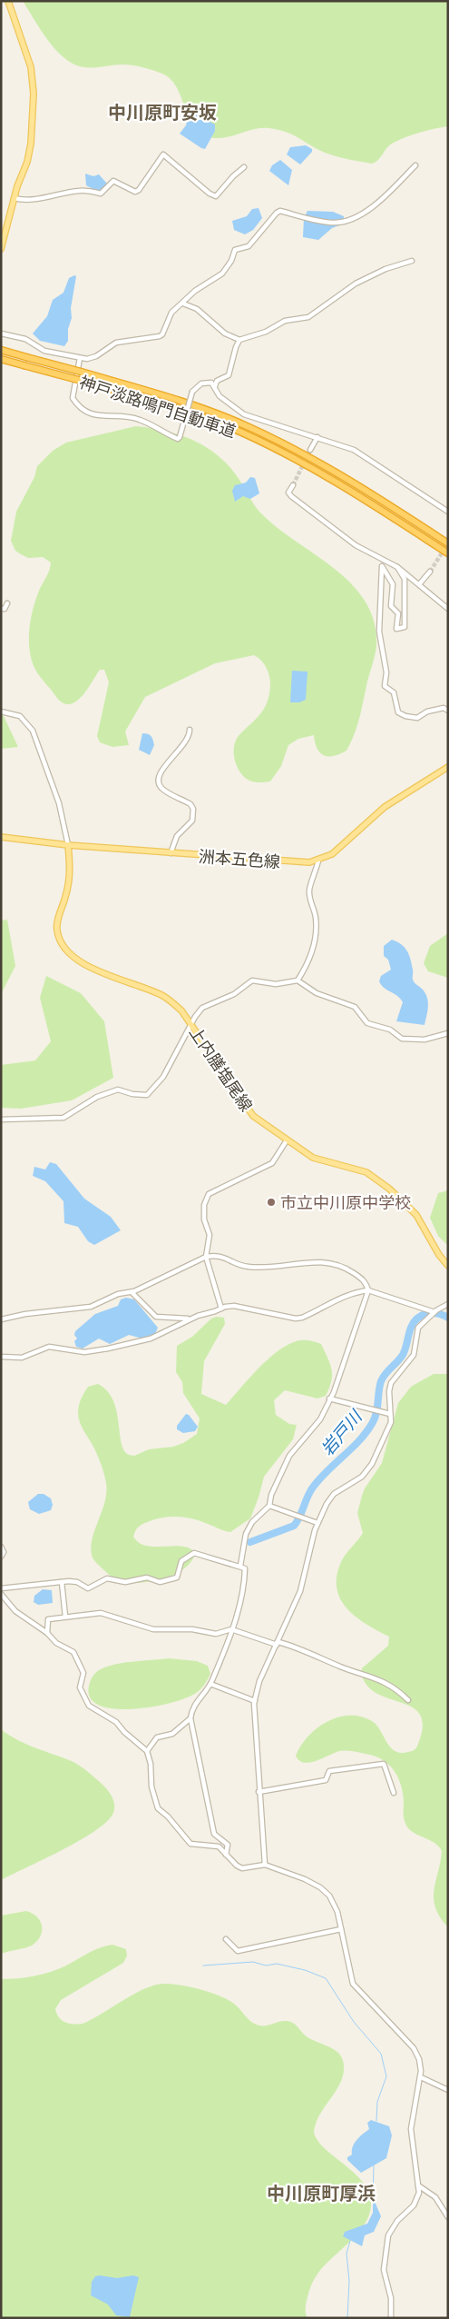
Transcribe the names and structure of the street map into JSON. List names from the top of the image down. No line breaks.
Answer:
{"streets":{"highway":["神戸淡路鳴門自動車道"],"main road":["洲本五色線","上内膳塩尾線"]},"crossings":[["洲本五色線","上内膳塩尾線"]],"districts":["中川原町安坂","中川原町厚浜"],"water":["岩戸川"],"places":["市立中川原中学校"]}
